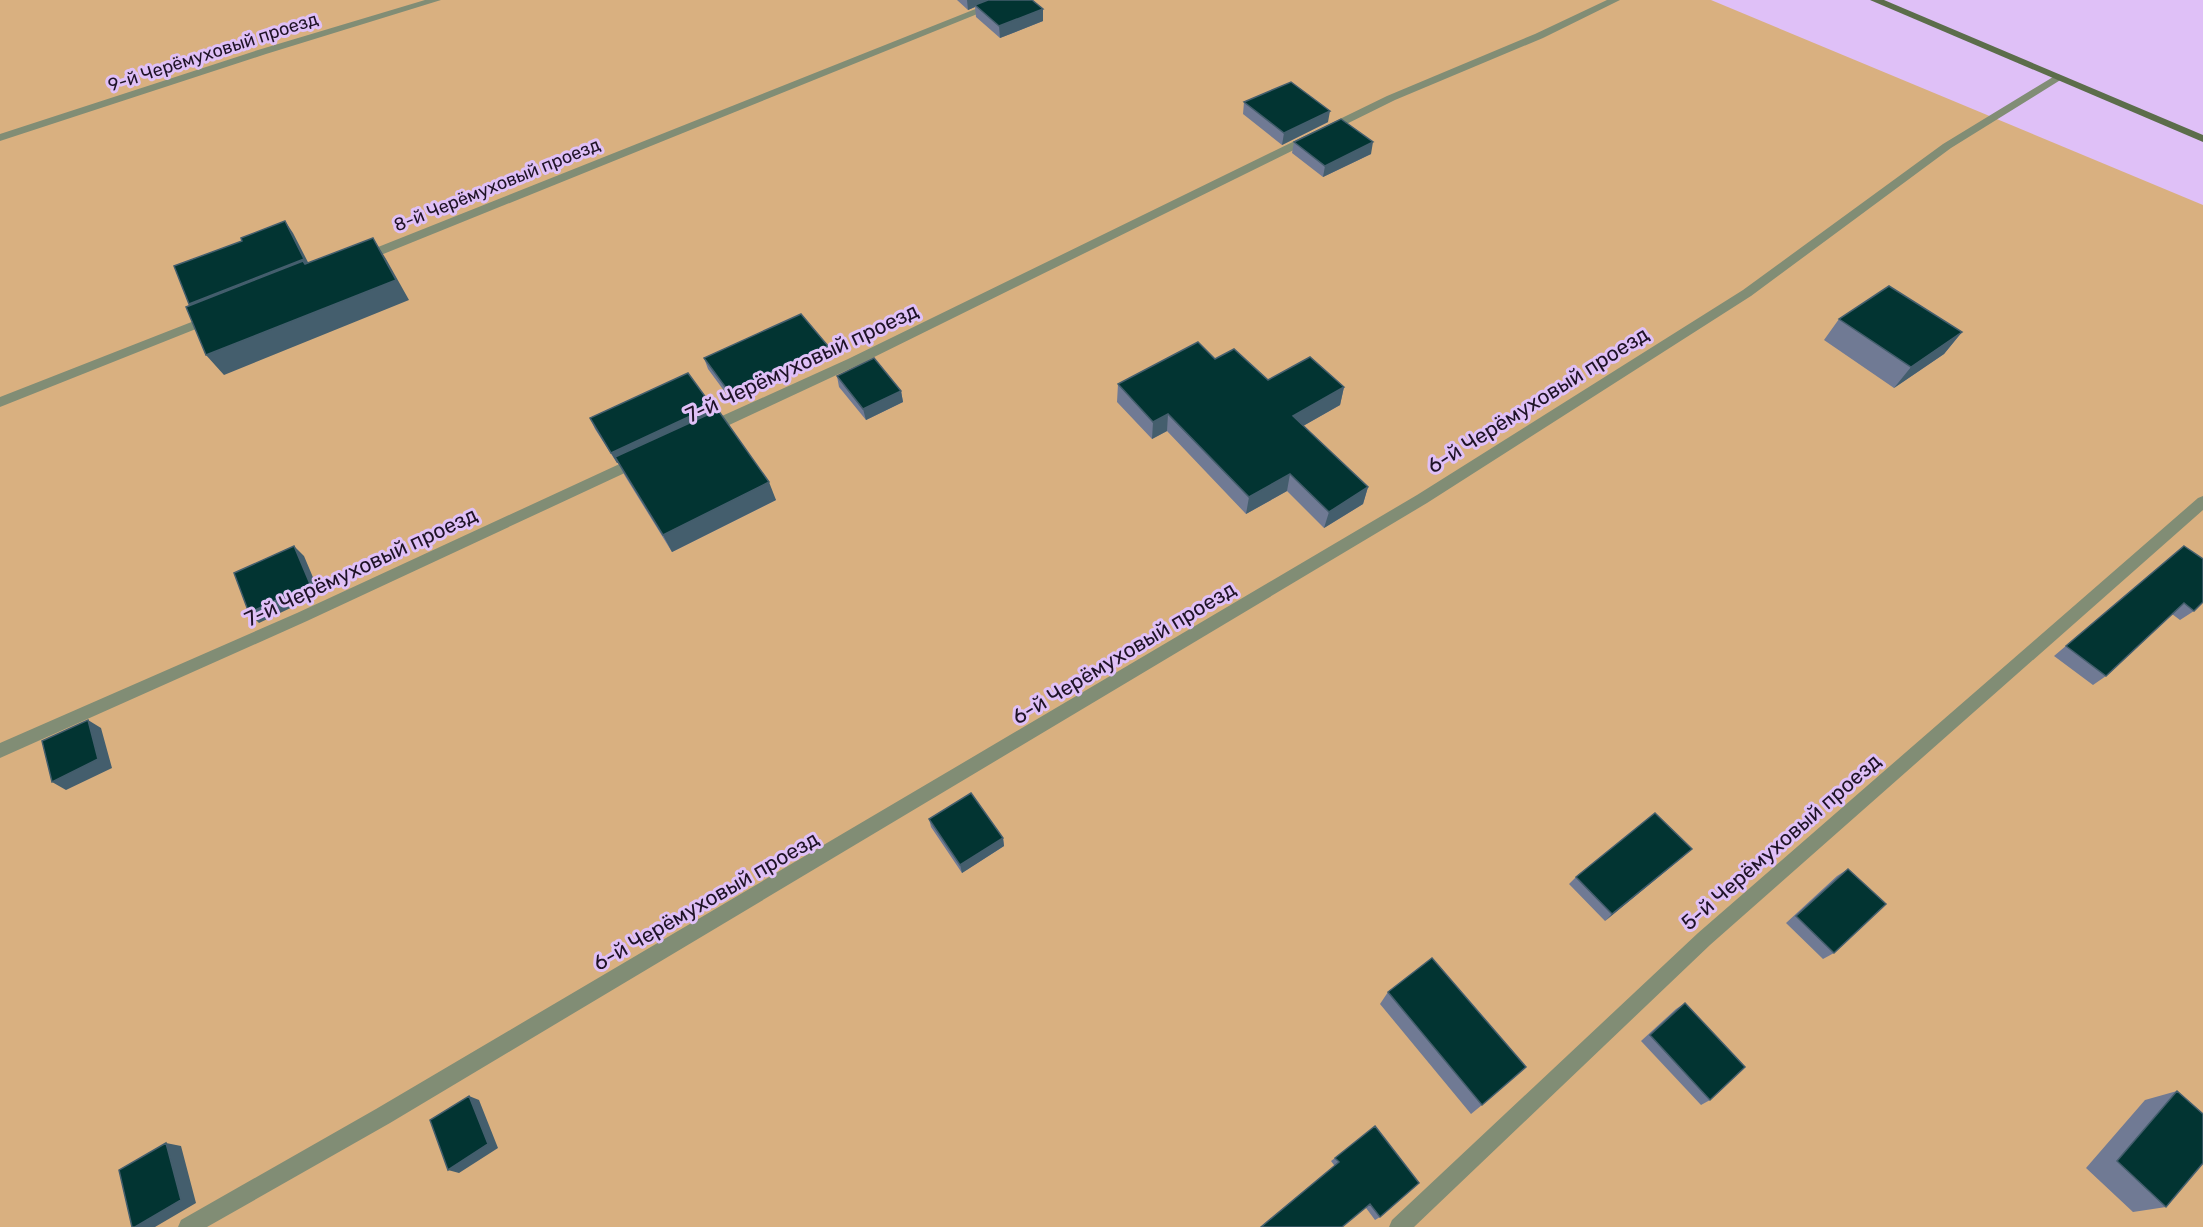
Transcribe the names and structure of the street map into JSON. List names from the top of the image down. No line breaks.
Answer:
{"streets":{"lane":["9-й Черёмуховый проезд","8-й Черёмуховый проезд","7-й Черёмуховый проезд","6-й Черёмуховый проезд","5-й Черёмуховый проезд"]}}
